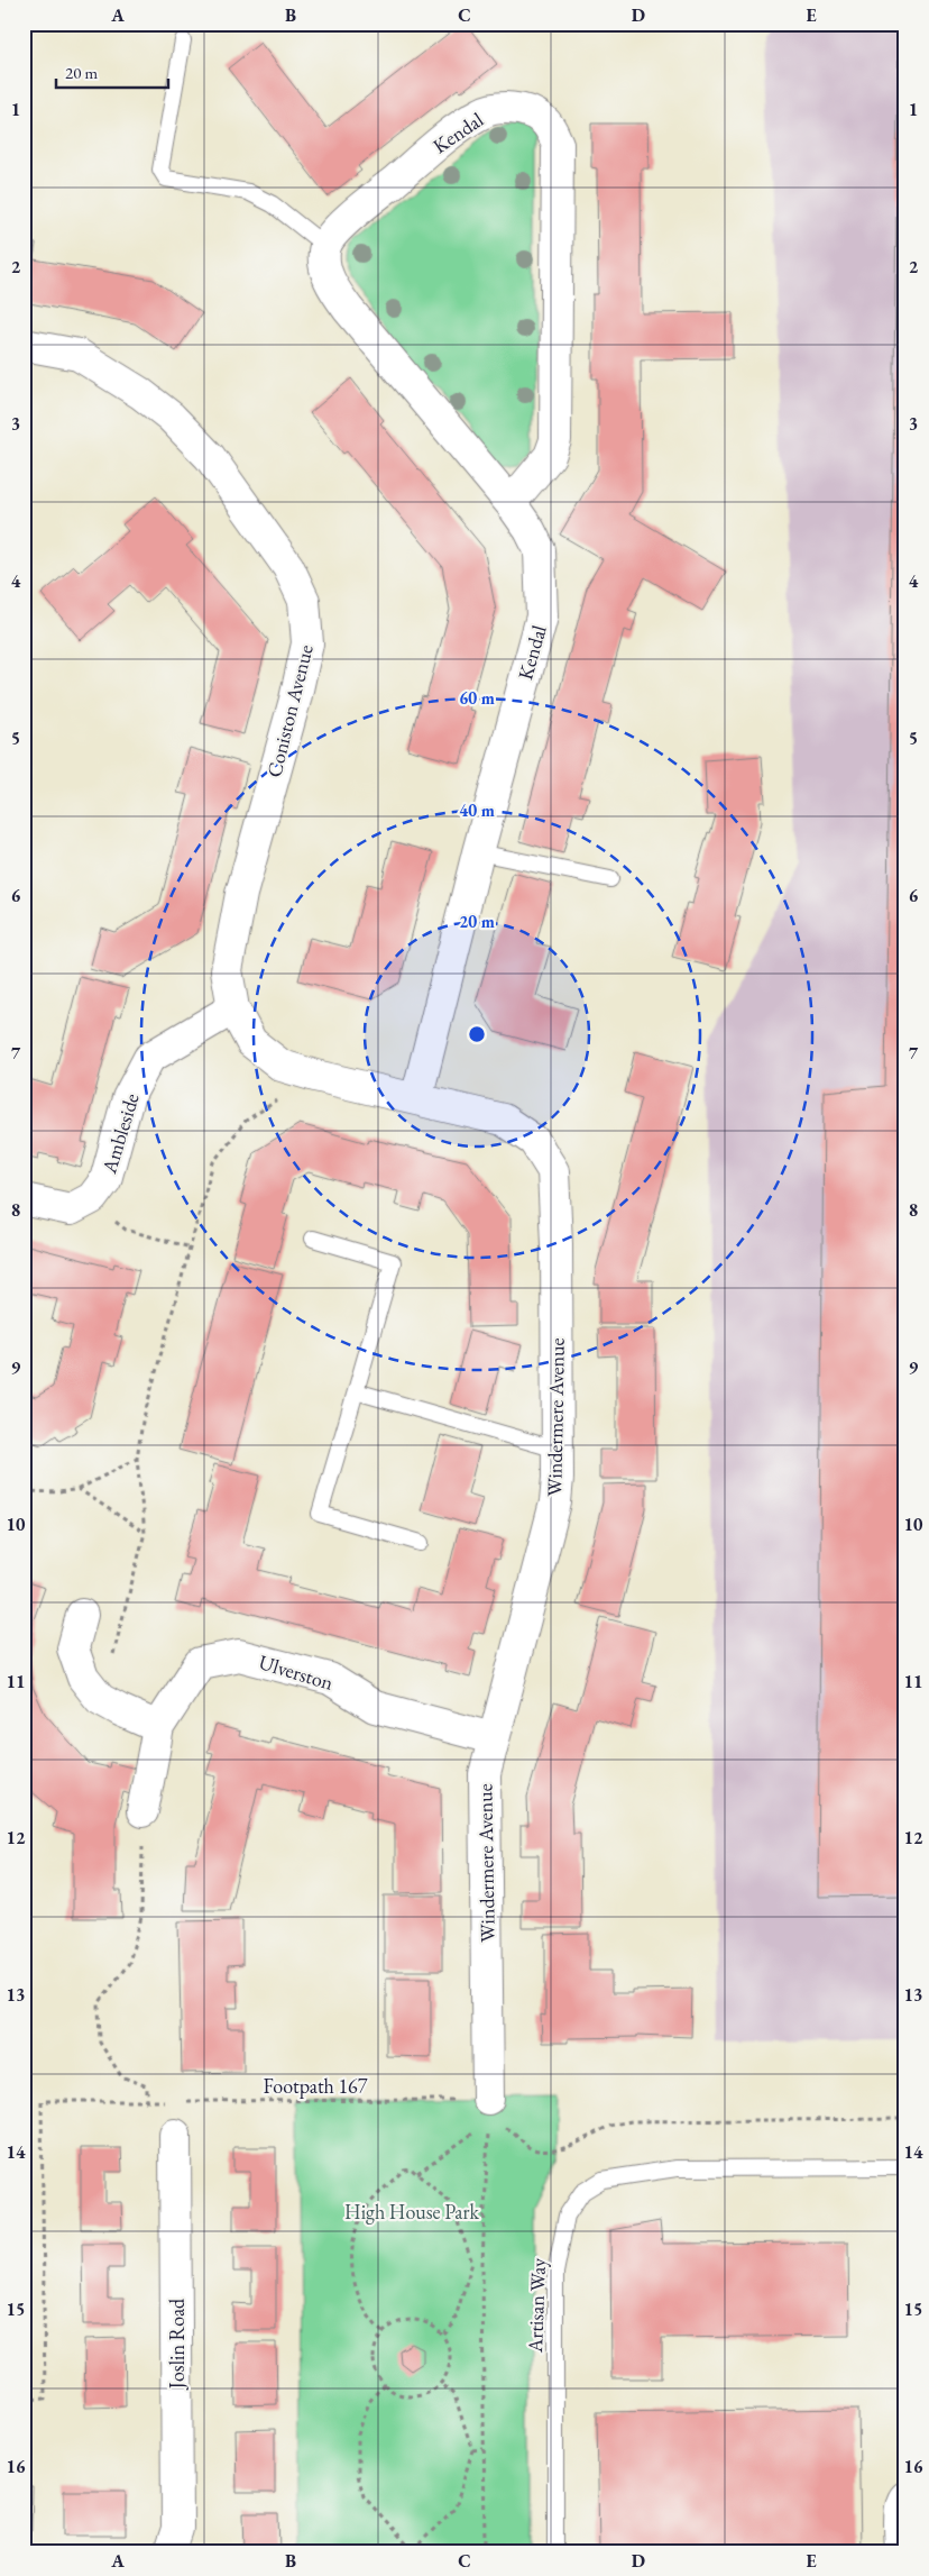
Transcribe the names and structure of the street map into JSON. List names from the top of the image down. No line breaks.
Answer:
{"streets":{"street":["Kendal","Coniston Avenue","Ambleside","Windermere Avenue","Ulverston","Joslin Road"],"lane":["Artisan Way"],"path":["Footpath 167"]},"crossings":[["Kendal","Windermere Avenue"],["Coniston Avenue","Ambleside"],["Coniston Avenue","Windermere Avenue"],["Ambleside","Windermere Avenue"],["Windermere Avenue","Ulverston"],["Windermere Avenue","Footpath 167"]],"parks":["High House Park"],"scale_bar":"20 m","grid":{"columns":["A","B","C","D","E"],"rows":["1","2","3","4","5","6","7","8","9","10","11","12","13","14","15","16"]},"rings":["60 m","40 m","20 m"]}
